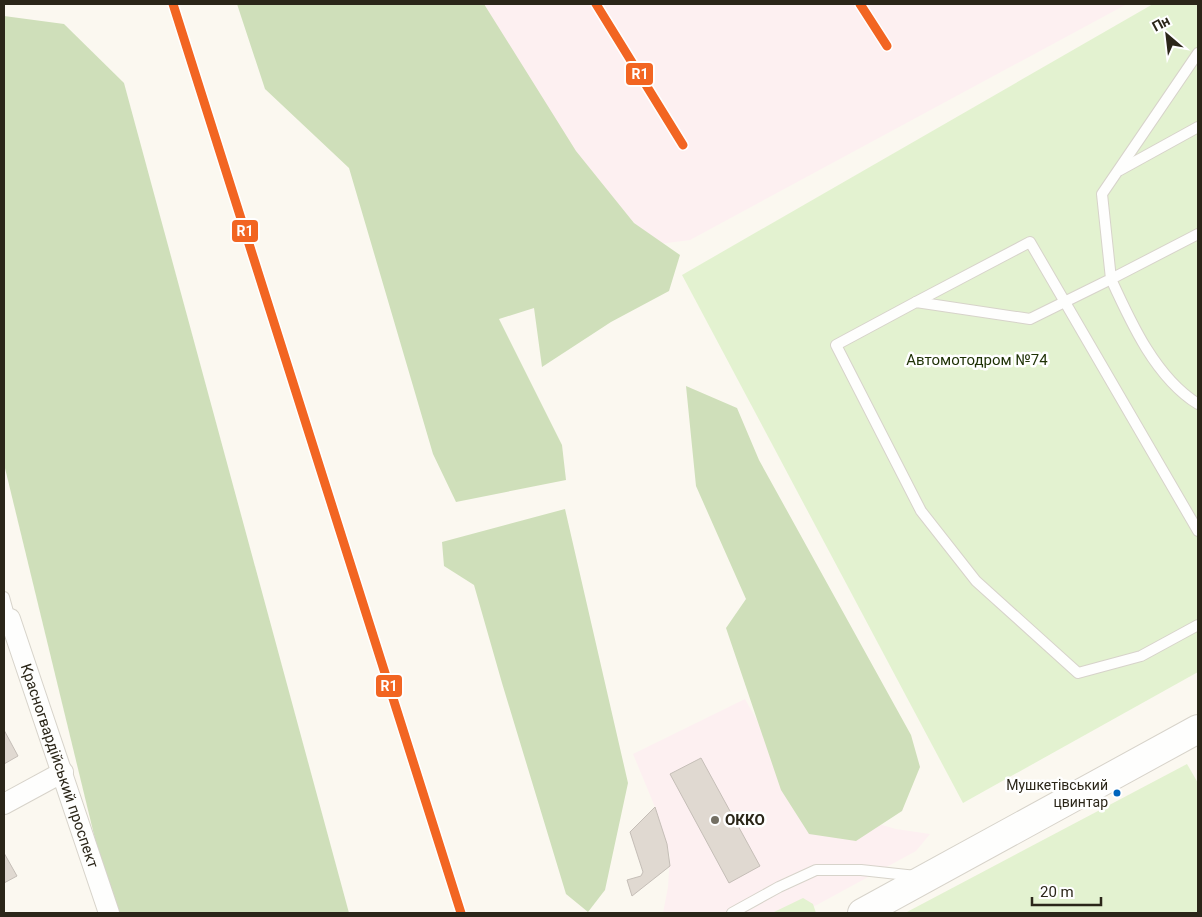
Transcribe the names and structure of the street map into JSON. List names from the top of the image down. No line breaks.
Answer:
{"streets":{"street":["Красногвардійський проспект"]},"parks":["Автомотодром №74"],"places":["Мушкетівський цвинтар","ОККО"],"lines":["transit line R1"],"scale_bar":"20 m","north":"top left"}
